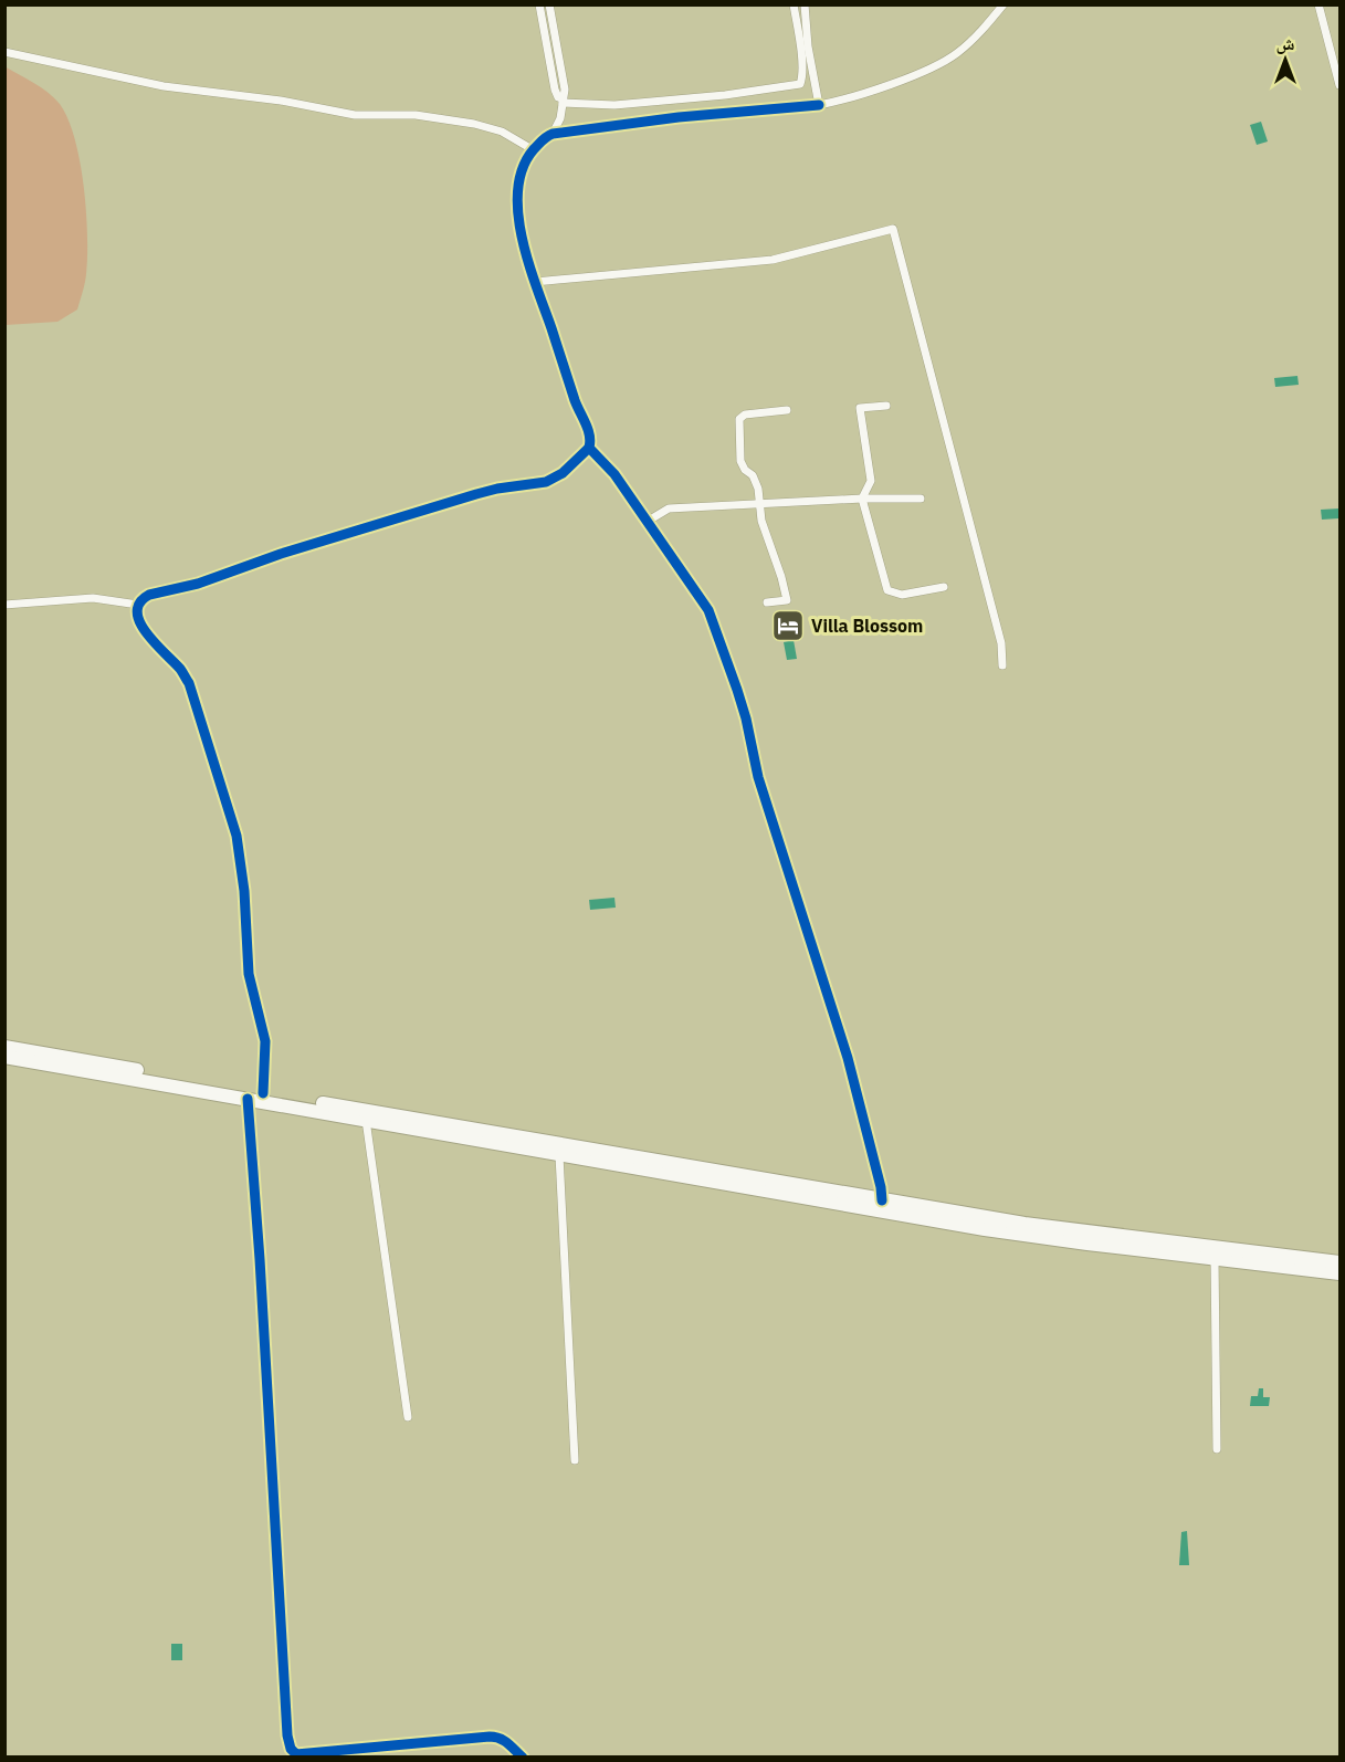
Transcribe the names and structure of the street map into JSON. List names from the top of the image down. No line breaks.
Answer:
{"places":{"hotel":["Villa Blossom"]},"north":"top"}
